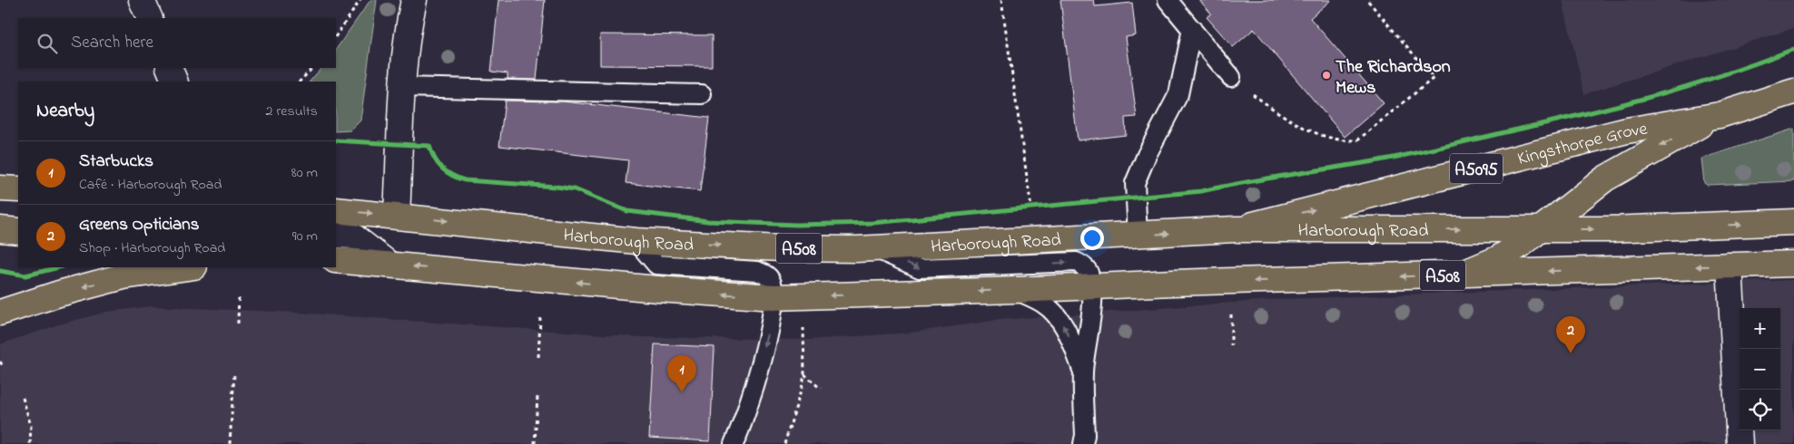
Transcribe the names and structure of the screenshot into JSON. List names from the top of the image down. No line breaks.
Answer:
{"streets":{"main road":["Kingsthorpe Grove","A5095","Harborough Road","A508"]},"crossings":[["Kingsthorpe Grove","Harborough Road"],["Kingsthorpe Grove","A508"]],"places":["The Richardson Mews"],"page":{"search":"Search here","heading":["Nearby","2 results"],"list":[{"mark":"1","name":"Starbucks","note":"Café · Harborough Road","value":"80 m"},{"mark":"2","name":"Greens Opticians","note":"Shop · Harborough Road","value":"90 m"}],"map_buttons":["+","−"],"pins":["2","1"]}}
